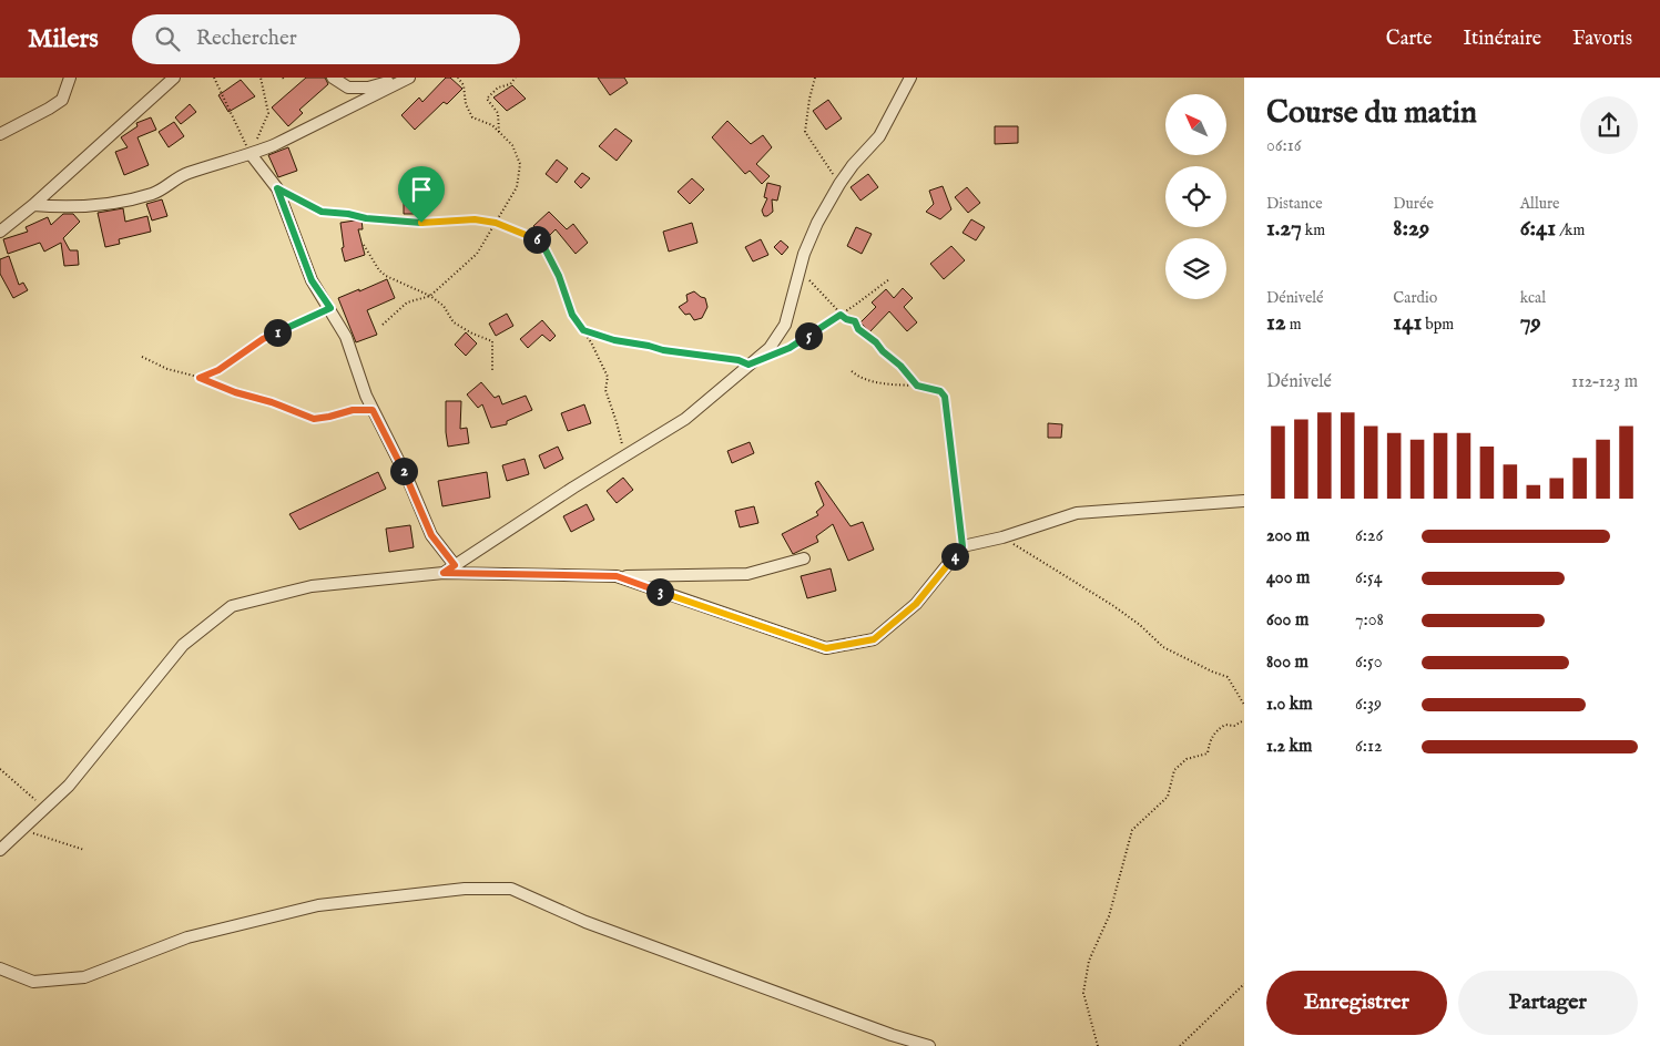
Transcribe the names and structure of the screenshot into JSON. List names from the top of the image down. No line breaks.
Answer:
{"north":"top left","page":{"header":"Milers","search":"Rechercher","nav":["Carte","Itinéraire","Favoris"],"heading":["Course du matin","06:16"],"stats":[["Distance","1.27 km"],["Durée","8:29"],["Allure","6:41 /km"],["Dénivelé","12 m"],["Cardio","141 bpm"],["kcal","79"]],"pins":["6","1","5","2","4","3"],"chart":["Dénivelé","112–123 m"],"list":[{"name":"200 m","note":"6:26"},{"name":"400 m","note":"6:54"},{"name":"600 m","note":"7:08"},{"name":"800 m","note":"6:50"},{"name":"1.0 km","note":"6:39"},{"name":"1.2 km","note":"6:12"}],"buttons":["Enregistrer","Partager"]}}
